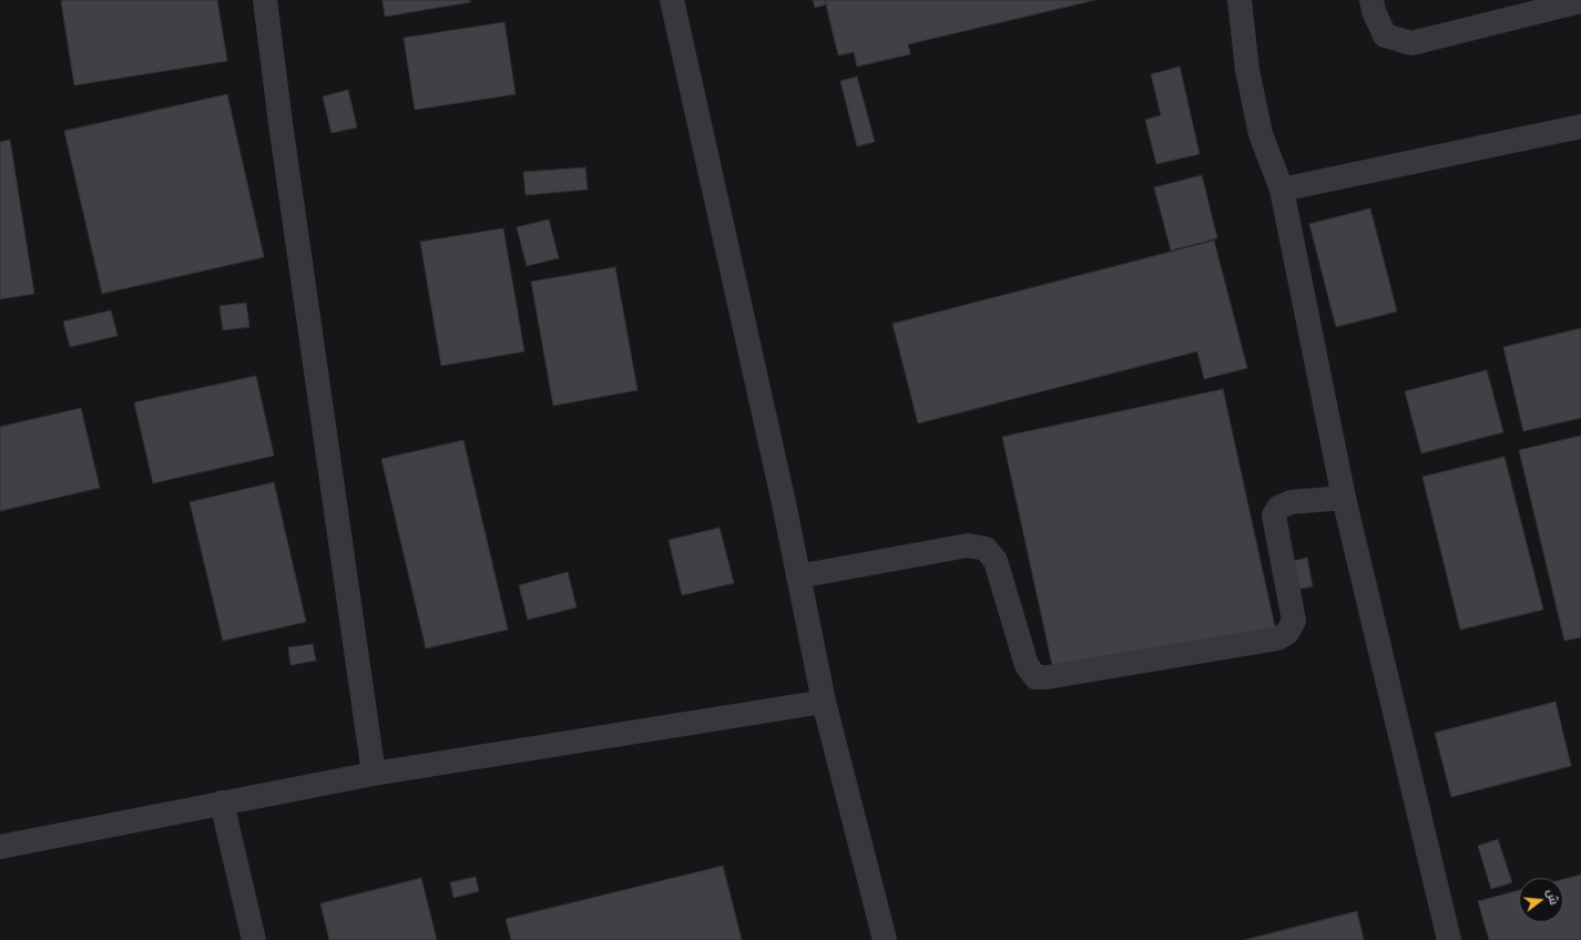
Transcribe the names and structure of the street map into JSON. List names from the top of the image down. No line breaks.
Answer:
{"north":"right"}
